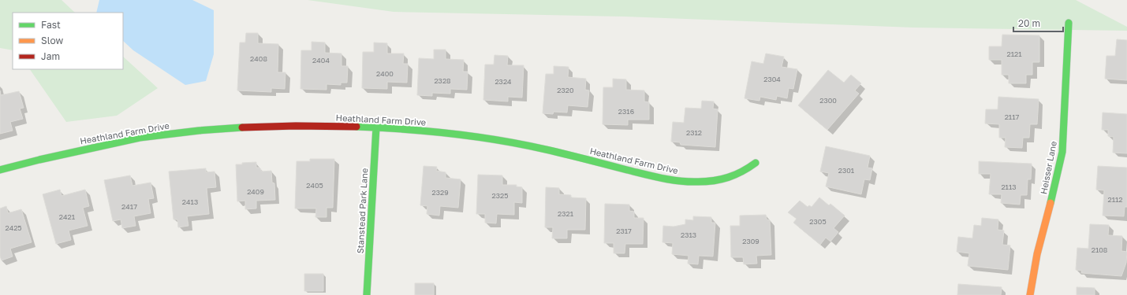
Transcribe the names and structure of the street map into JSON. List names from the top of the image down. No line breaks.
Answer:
{"streets":{"street":["Heathland Farm Drive","Heisser Lane","Stanstead Park Lane"]},"crossings":[["Heathland Farm Drive","Stanstead Park Lane"]],"house_numbers":["2121","2408","2404","2400","2304","2328","2324","2320","2300","2316","2117","2312","2301","2405","2113","2409","2329","2325","2112","2413","2417","2321","2421","2305","2425","2317","2313","2309","2108"],"legend":["Fast","Slow","Jam"],"scale_bar":"20 m"}
